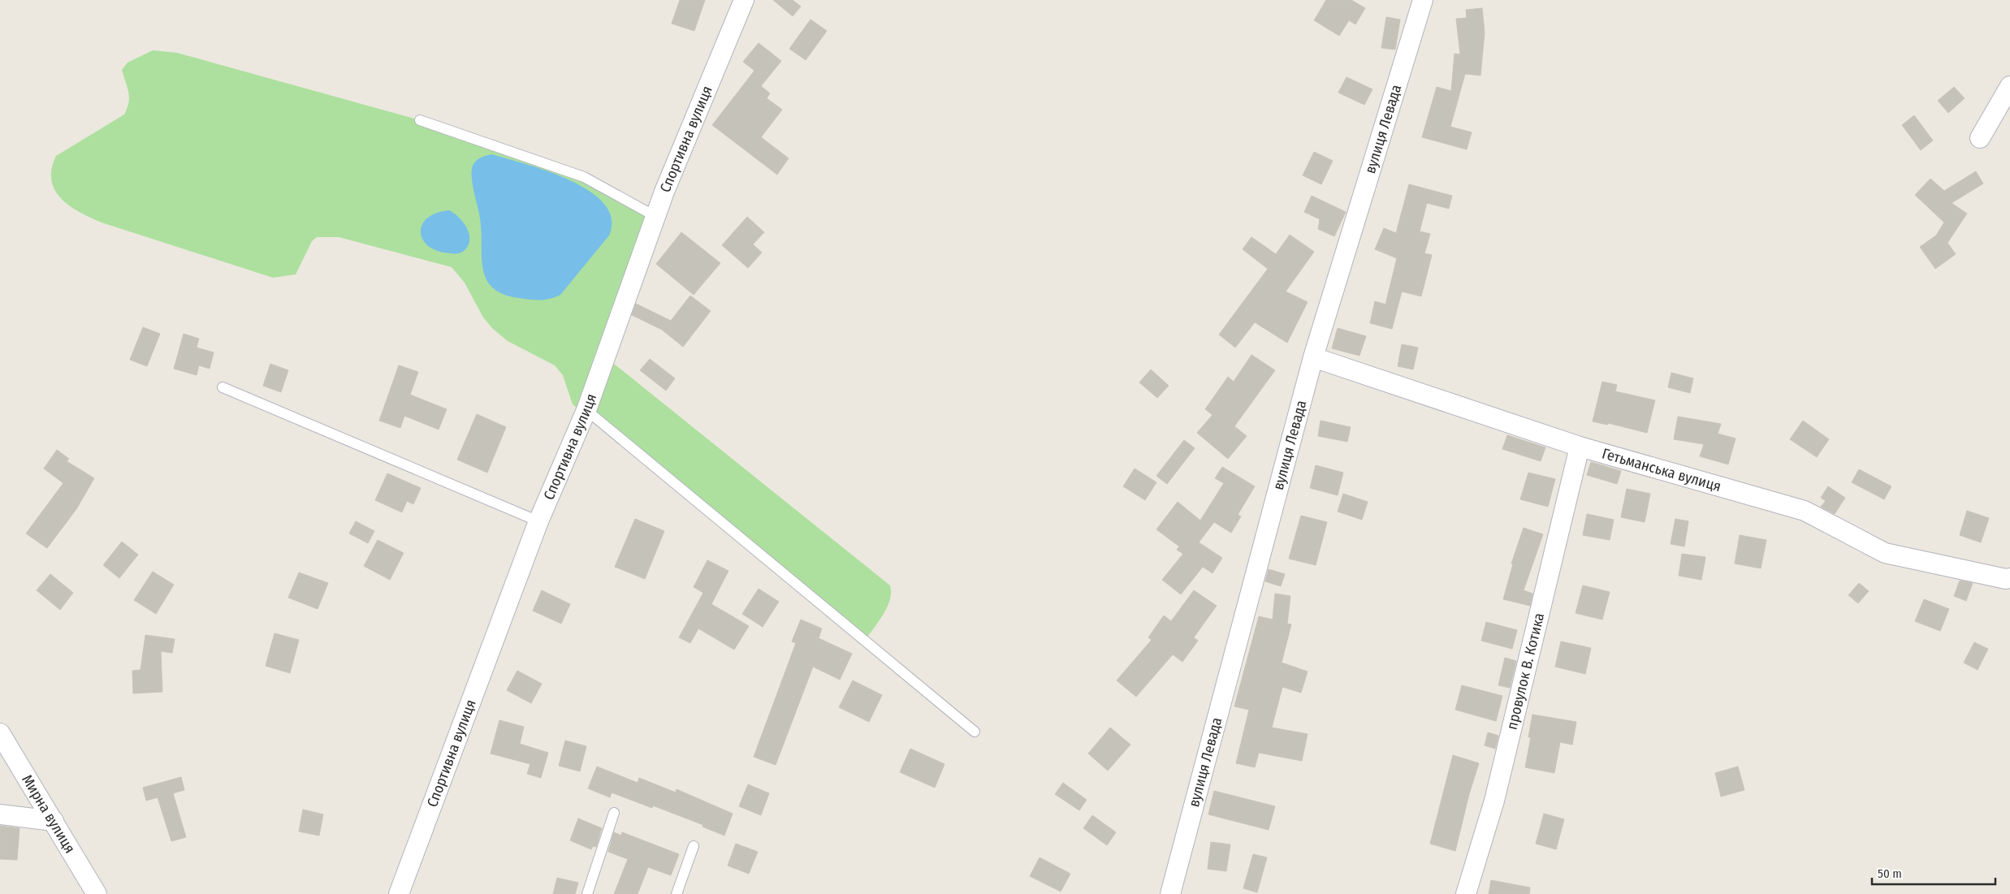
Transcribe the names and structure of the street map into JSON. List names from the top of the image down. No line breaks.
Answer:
{"streets":{"street":["вулиця Левада","Спортивна вулиця","Гетьманська вулиця","провулок В. Котика","Мирна вулиця"]},"crossings":[["вулиця Левада","Гетьманська вулиця"],["Гетьманська вулиця","провулок В. Котика"]],"scale_bar":"50 m"}
